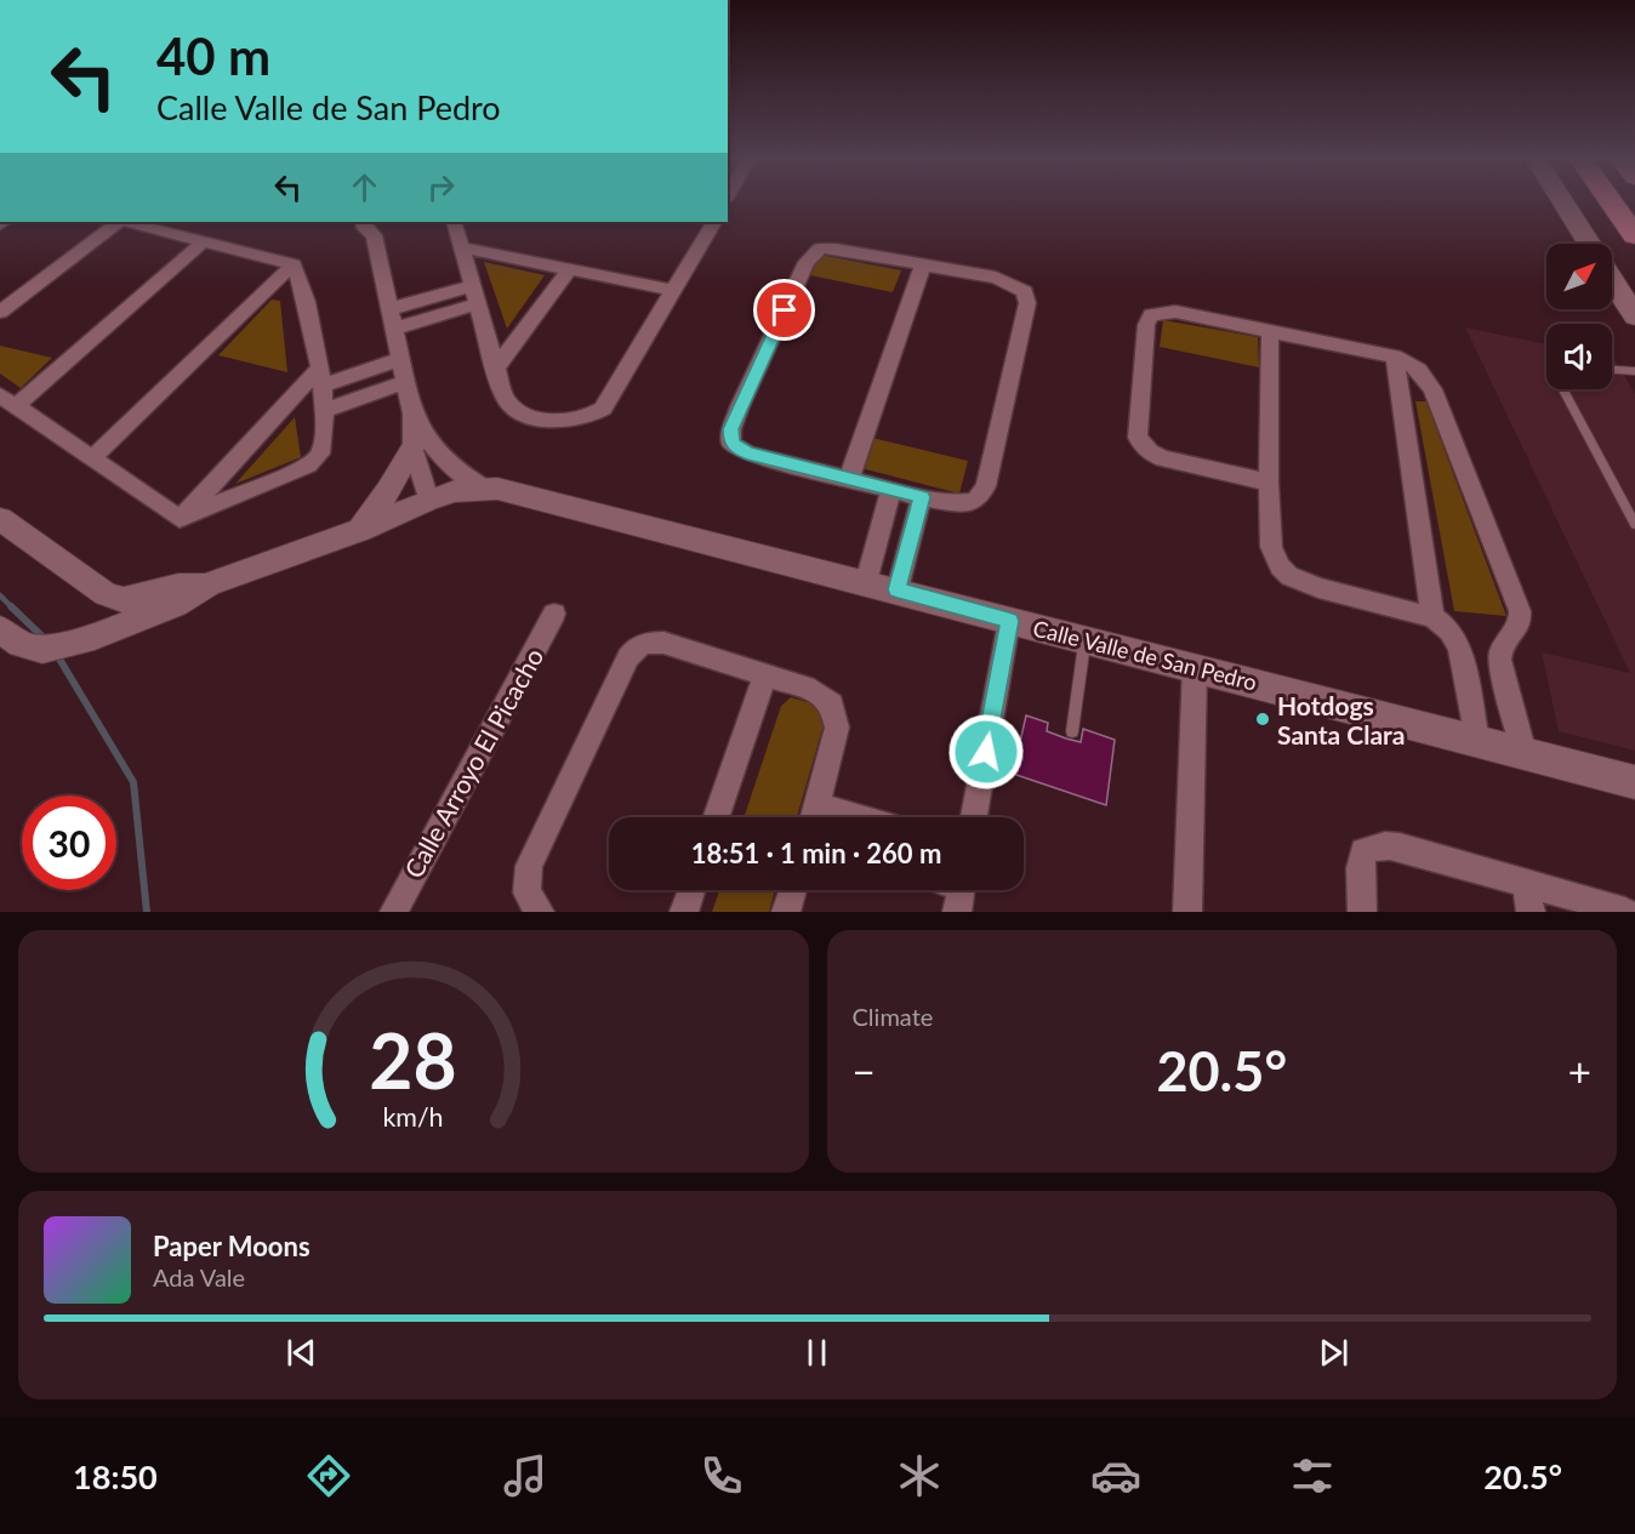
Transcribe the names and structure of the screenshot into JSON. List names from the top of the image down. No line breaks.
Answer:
{"streets":{"street":["Calle Valle de San Pedro","Calle Arroyo El Picacho"]},"places":["Hotdogs Santa Clara"],"north":"top right","page":{"turn":["40 m","Calle Valle de San Pedro"],"limit":"30","trip":"18:51 · 1 min · 260 m","tile":"Climate","heat":["−","20.5°","+"],"song":["Paper Moons","Ada Vale"],"tabs":["18:50","20.5°"],"gauge":["28","km/h"]}}
